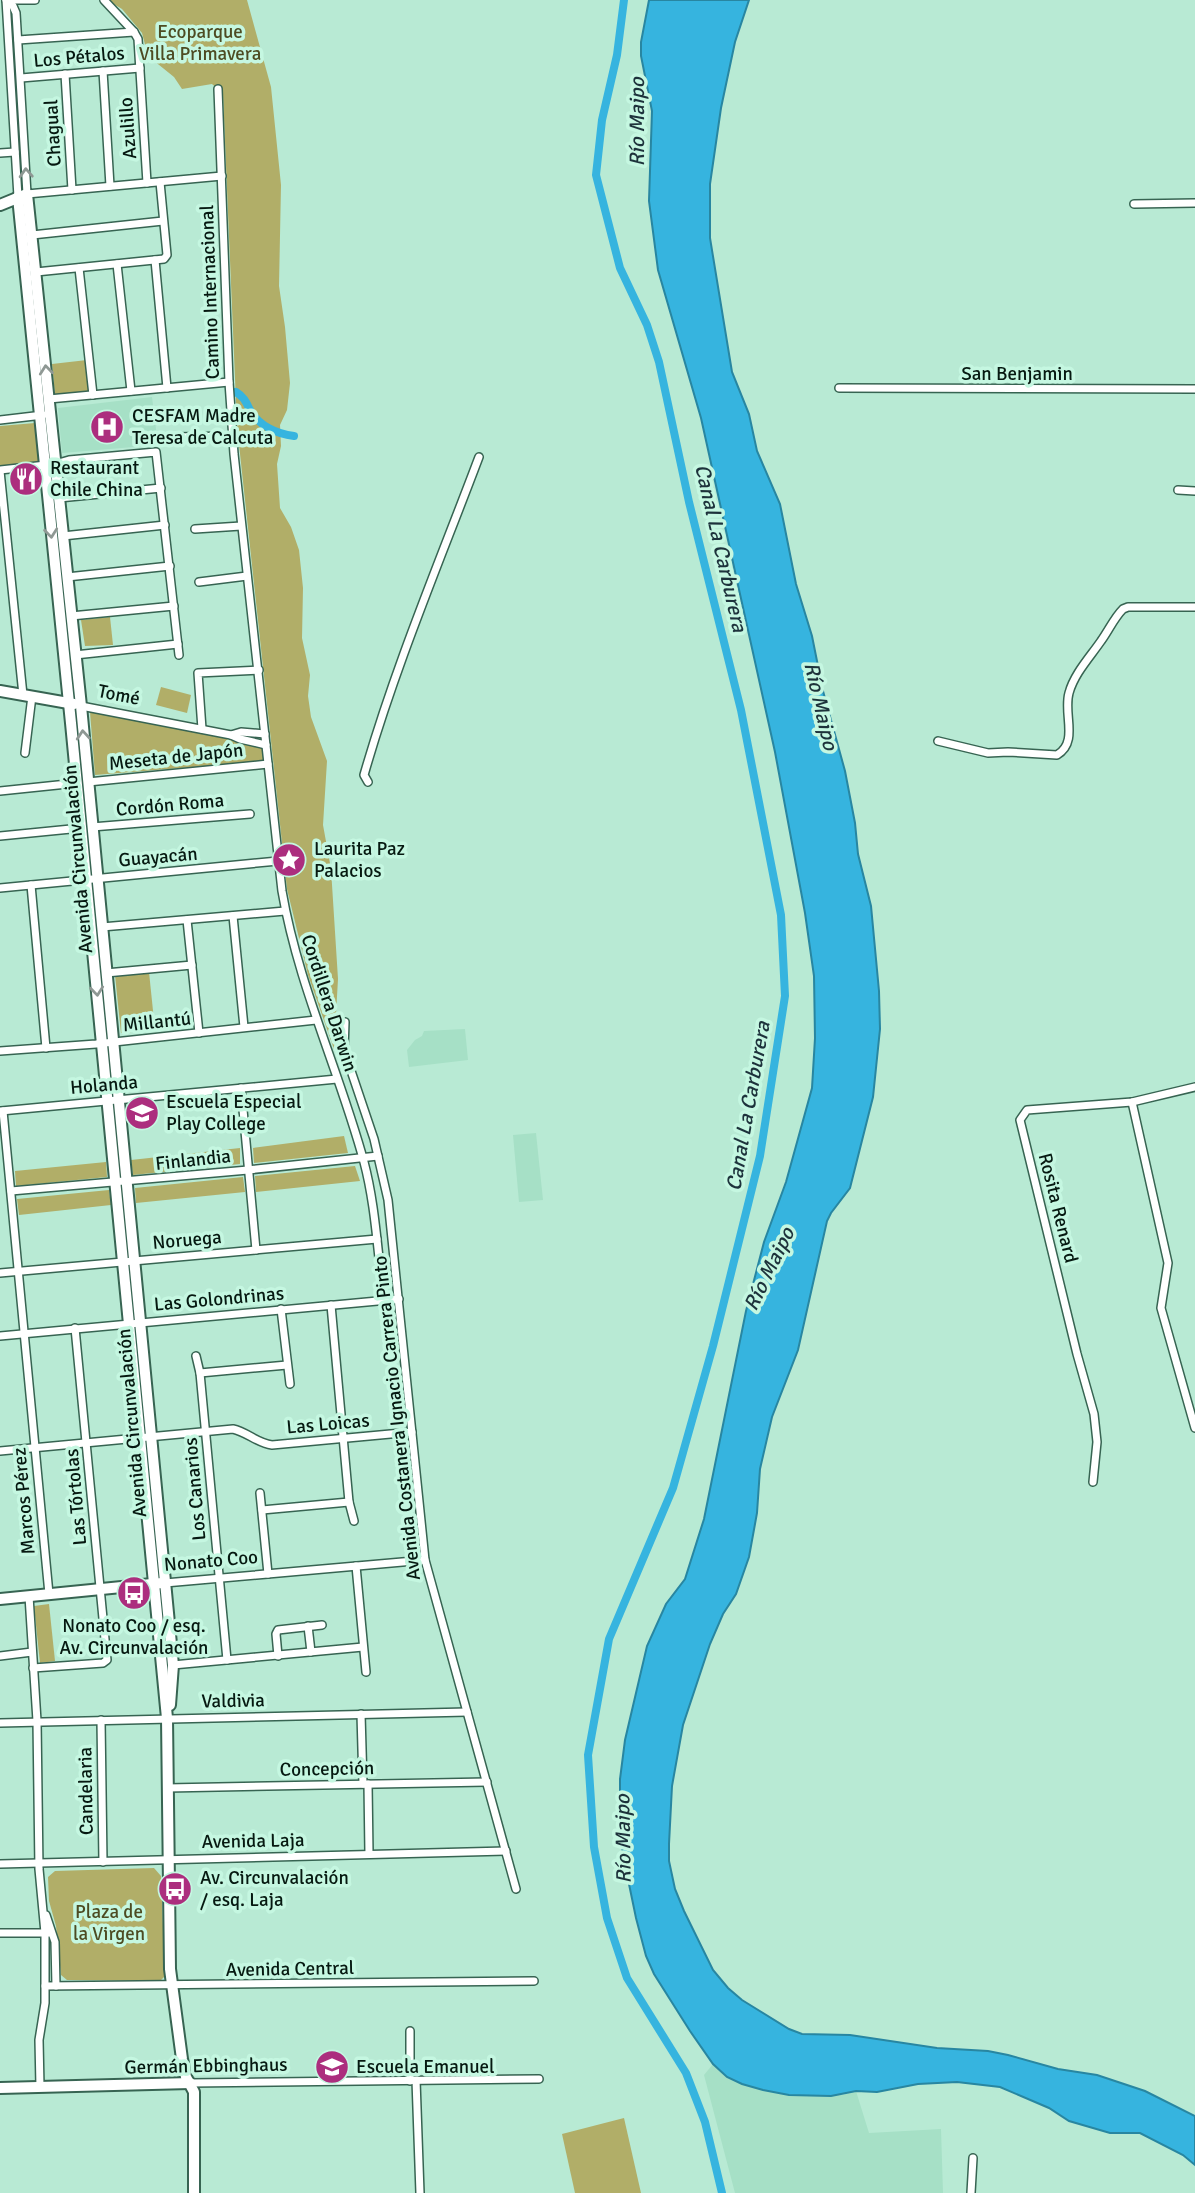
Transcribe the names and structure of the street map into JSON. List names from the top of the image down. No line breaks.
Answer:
{"streets":{"street":["Los Pétalos","Azulillo","Chagual","Camino Internacional","San Benjamin","Tomé","Meseta de Japón","Cordón Roma","Guayacán","Avenida Circunvalación","Cordillera Darwin","Millantú","Holanda","Finlandia","Rosita Renard","Noruega","Las Golondrinas","Avenida Costanera Ignacio Carrera Pinto","Las Loicas","Los Canarios","Las Tórtolas","Marcos Pérez","Nonato Coo","Valdivia","Concepción","Candelaria","Avenida Laja","Avenida Central","Germán Ebbinghaus"]},"crossings":[["Los Pétalos","Azulillo"],["Los Pétalos","Chagual"],["Los Pétalos","Avenida Circunvalación"],["Camino Internacional","Tomé"],["Camino Internacional","Cordillera Darwin"],["Tomé","Avenida Circunvalación"],["Tomé","Cordillera Darwin"],["Meseta de Japón","Avenida Circunvalación"],["Meseta de Japón","Cordillera Darwin"],["Cordón Roma","Avenida Circunvalación"],["Guayacán","Avenida Circunvalación"],["Guayacán","Cordillera Darwin"],["Avenida Circunvalación","Millantú"],["Avenida Circunvalación","Holanda"],["Avenida Circunvalación","Finlandia"],["Avenida Circunvalación","Noruega"],["Avenida Circunvalación","Las Golondrinas"],["Avenida Circunvalación","Las Loicas"],["Avenida Circunvalación","Nonato Coo"],["Avenida Circunvalación","Valdivia"],["Avenida Circunvalación","Concepción"],["Avenida Circunvalación","Avenida Laja"],["Avenida Circunvalación","Avenida Central"],["Avenida Circunvalación","Germán Ebbinghaus"],["Cordillera Darwin","Millantú"],["Cordillera Darwin","Holanda"],["Cordillera Darwin","Finlandia"],["Cordillera Darwin","Noruega"],["Holanda","Marcos Pérez"],["Finlandia","Avenida Costanera Ignacio Carrera Pinto"],["Finlandia","Marcos Pérez"],["Noruega","Marcos Pérez"],["Las Golondrinas","Avenida Costanera Ignacio Carrera Pinto"],["Las Golondrinas","Las Tórtolas"],["Las Golondrinas","Marcos Pérez"],["Avenida Costanera Ignacio Carrera Pinto","Las Loicas"],["Avenida Costanera Ignacio Carrera Pinto","Nonato Coo"],["Avenida Costanera Ignacio Carrera Pinto","Valdivia"],["Avenida Costanera Ignacio Carrera Pinto","Concepción"],["Avenida Costanera Ignacio Carrera Pinto","Avenida Laja"],["Las Loicas","Los Canarios"],["Las Loicas","Las Tórtolas"],["Las Loicas","Marcos Pérez"],["Los Canarios","Nonato Coo"],["Las Tórtolas","Nonato Coo"],["Marcos Pérez","Nonato Coo"],["Valdivia","Candelaria"],["Candelaria","Avenida Laja"]],"water":["Río Maipo","Canal La Carburera"],"parks":["Ecoparque Villa Primavera","Plaza de la Virgen"],"places":{"hospital":["CESFAM Madre Teresa de Calcuta"],"restaurant":["Restaurant Chile China"],"place":["Laurita Paz Palacios"],"school or university":["Escuela Especial Play College","Escuela Emanuel"],"bus stop":["Nonato Coo / esq. Av. Circunvalación","Av. Circunvalación / esq. Laja"]}}
